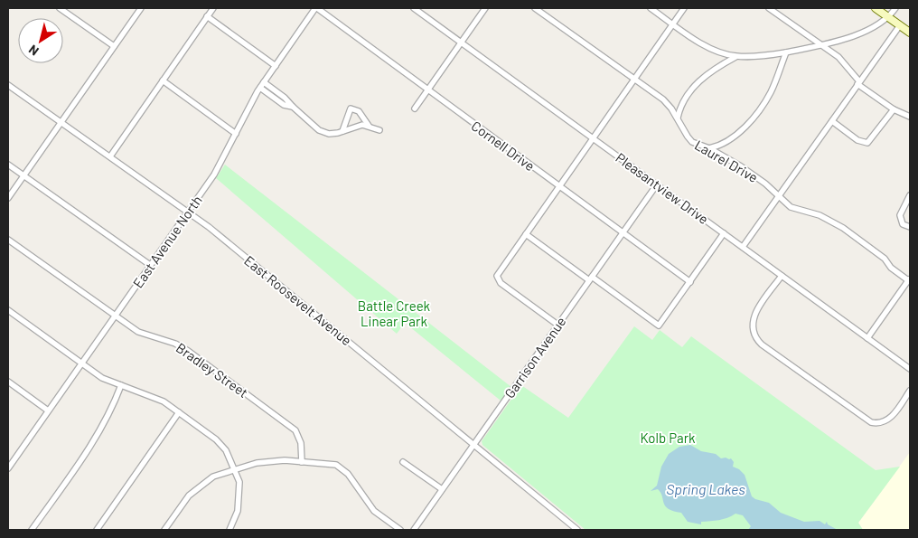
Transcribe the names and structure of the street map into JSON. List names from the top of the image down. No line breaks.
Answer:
{"streets":{"street":["Cornell Drive","Laurel Drive","Pleasantview Drive","East Avenue North","East Roosevelt Avenue","Garrison Avenue","Bradley Street"]},"crossings":[["Cornell Drive","East Avenue North"],["Cornell Drive","Garrison Avenue"],["Pleasantview Drive","Garrison Avenue"],["East Avenue North","East Roosevelt Avenue"],["East Avenue North","Bradley Street"],["East Roosevelt Avenue","Garrison Avenue"]],"water":["Spring Lakes"],"parks":["Battle Creek Linear Park","Kolb Park"],"north":"bottom left"}
